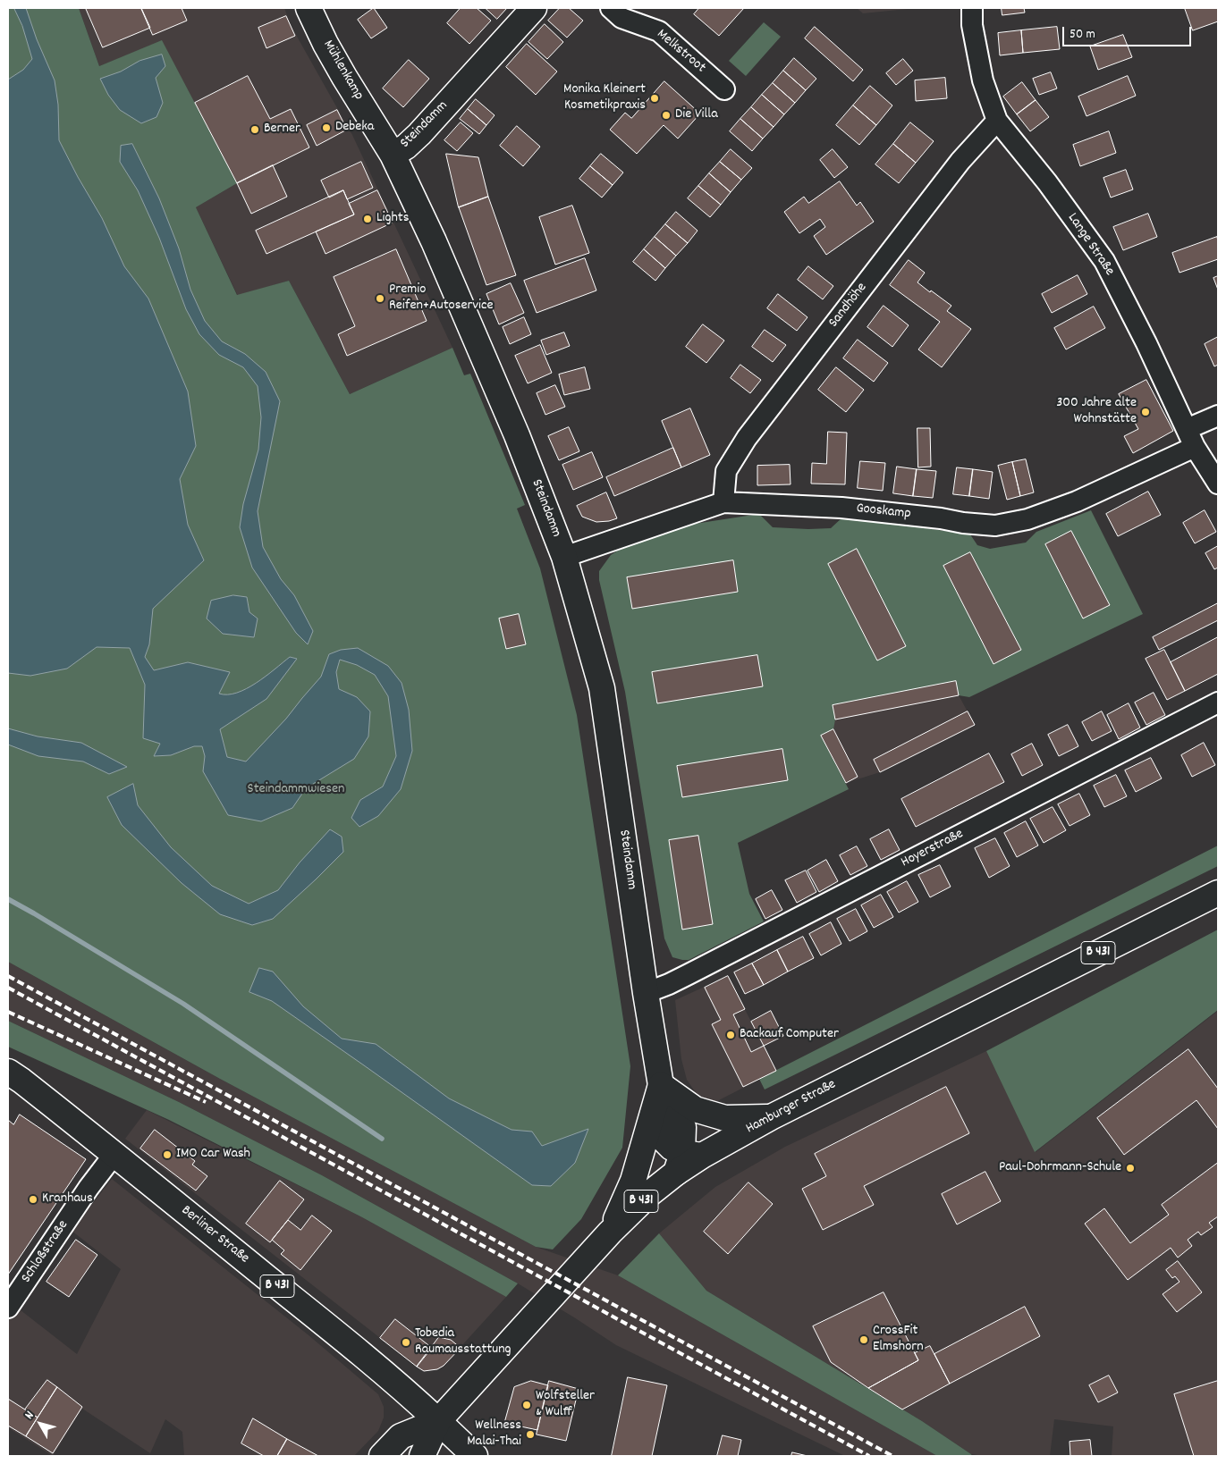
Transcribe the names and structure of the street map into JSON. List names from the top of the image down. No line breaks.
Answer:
{"streets":{"main road":["Mühlenkamp","Steindamm","B 431","Hamburger Straße","Berliner Straße"],"street":["Melkstroot","Lange Straße","Sandhöhe","Gooskamp","Hoyerstraße","Schloßstraße"]},"crossings":[["Mühlenkamp","Steindamm"],["Steindamm","Gooskamp"],["Steindamm","Hoyerstraße"],["Steindamm","Hamburger Straße"],["Lange Straße","Sandhöhe"],["Lange Straße","Gooskamp"],["Sandhöhe","Gooskamp"],["B 431","Hamburger Straße"],["B 431","Berliner Straße"],["Hamburger Straße","Berliner Straße"],["Berliner Straße","Schloßstraße"]],"parks":["Steindammwiesen"],"places":["Monika Kleinert Kosmetikpraxis","Die Villa","Debeka","Berner","Lights","Premio Reifen+Autoservice","300 Jahre alte Wohnstätte","Backauf Computer","IMO Car Wash","Paul-Dohrmann-Schule","Kranhaus","CrossFit Elmshorn","Tobedia Raumausstattung","Wolfsteller & Wulff","Wellness Malai-Thai"],"scale_bar":"50 m","north":"top left"}
